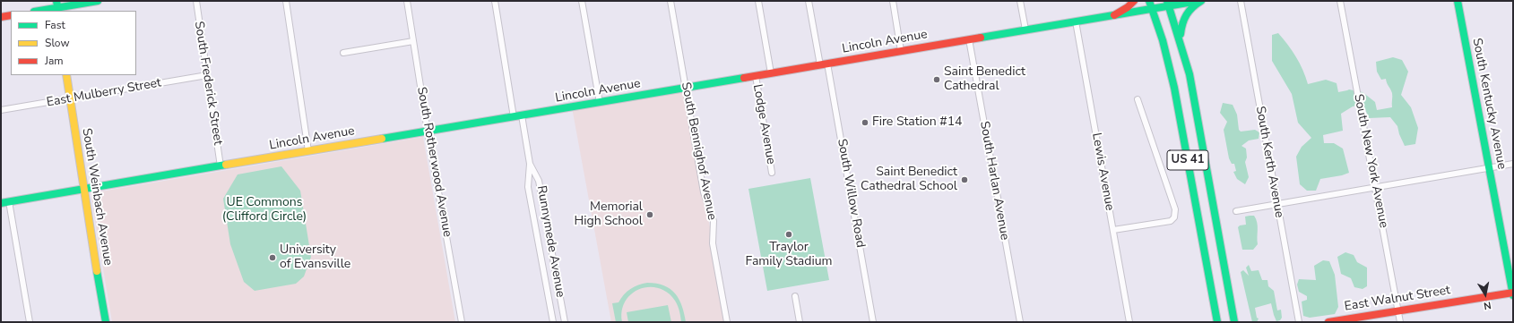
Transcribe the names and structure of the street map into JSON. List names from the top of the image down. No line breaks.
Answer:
{"streets":{"main road":["Lincoln Avenue","South Kentucky Avenue","US 41","South Weinbach Avenue","East Walnut Street"],"street":["South Frederick Street","East Mulberry Street","Lodge Avenue","South Bennighof Avenue","South New York Avenue","South Rotherwood Avenue","South Kerth Avenue","Lewis Avenue","South Harlan Avenue","South Willow Road","Runnymede Avenue"]},"crossings":[["Lincoln Avenue","South Frederick Street"],["Lincoln Avenue","Lodge Avenue"],["Lincoln Avenue","South Bennighof Avenue"],["Lincoln Avenue","US 41"],["Lincoln Avenue","South Rotherwood Avenue"],["Lincoln Avenue","Lewis Avenue"],["Lincoln Avenue","South Harlan Avenue"],["Lincoln Avenue","South Willow Road"],["Lincoln Avenue","South Weinbach Avenue"],["Lincoln Avenue","Runnymede Avenue"],["South Frederick Street","East Mulberry Street"],["East Mulberry Street","South Weinbach Avenue"],["South Kentucky Avenue","East Walnut Street"],["South New York Avenue","East Walnut Street"]],"parks":["UE Commons (Clifford Circle)"],"places":["Saint Benedict Cathedral","Fire Station #14","Saint Benedict Cathedral School","Memorial High School","Traylor Family Stadium","University of Evansville"],"legend":["Fast","Slow","Jam"],"north":"bottom"}
